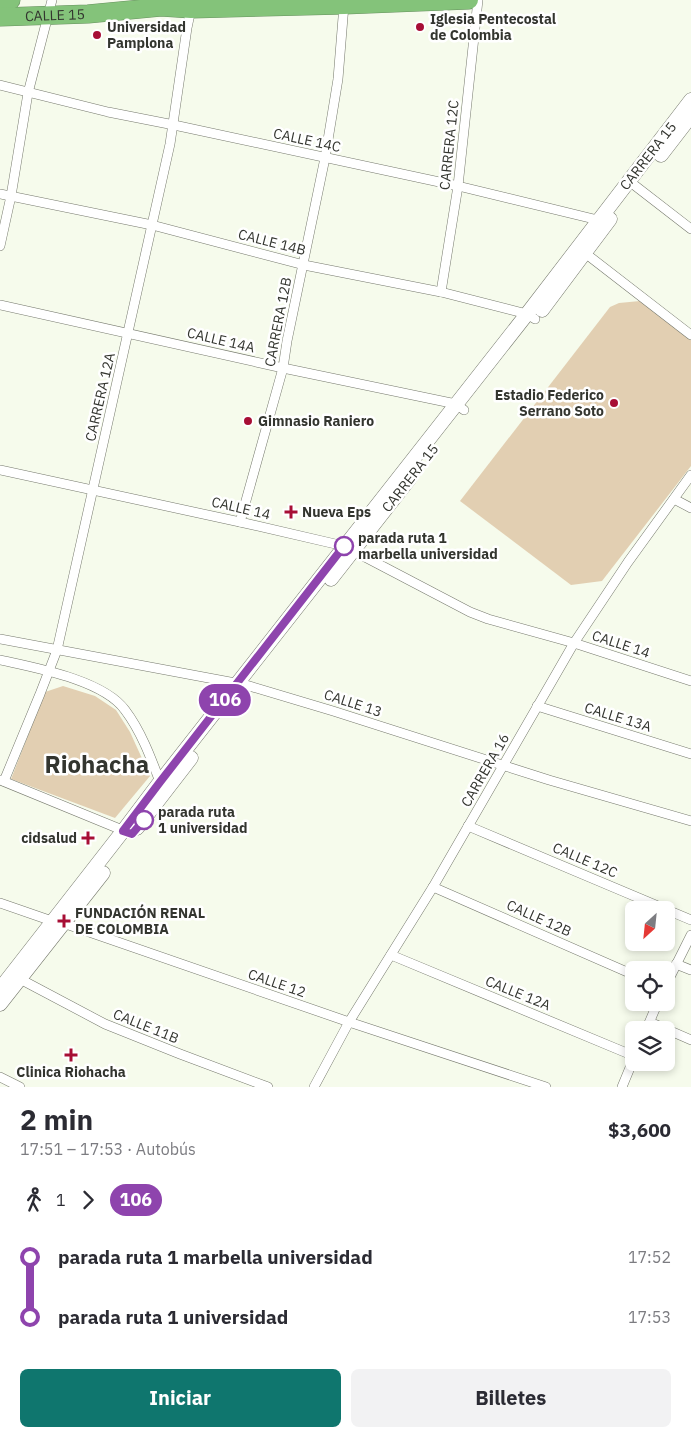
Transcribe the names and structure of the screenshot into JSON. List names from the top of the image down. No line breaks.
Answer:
{"streets":{"highway":["CALLE 15"],"main road":["CARRERA 15"],"street":["CALLE 14C","CARRERA 12C","CALLE 14B","CARRERA 12B","CALLE 14A","CARRERA 12A","CALLE 14","CALLE 13","CALLE 13A","CARRERA 16","CALLE 12C","CALLE 12B","CALLE 12","CALLE 12A","CALLE 11B"]},"crossings":[["CALLE 15","CARRERA 12B"],["CALLE 15","CARRERA 12A"],["CALLE 14C","CARRERA 12C"],["CALLE 14C","CARRERA 15"],["CALLE 14C","CARRERA 12B"],["CALLE 14C","CARRERA 12A"],["CARRERA 12C","CALLE 14B"],["CARRERA 15","CALLE 14B"],["CARRERA 15","CALLE 14A"],["CARRERA 15","CALLE 14"],["CARRERA 15","CALLE 13"],["CARRERA 15","CALLE 12"],["CARRERA 15","CALLE 11B"],["CALLE 14B","CARRERA 12B"],["CALLE 14B","CARRERA 12A"],["CARRERA 12B","CALLE 14A"],["CARRERA 12B","CALLE 14"],["CALLE 14A","CARRERA 12A"],["CARRERA 12A","CALLE 14"],["CARRERA 12A","CALLE 13"],["CALLE 14","CARRERA 16"],["CALLE 13","CARRERA 16"],["CALLE 13A","CARRERA 16"],["CARRERA 16","CALLE 12C"],["CARRERA 16","CALLE 12B"],["CARRERA 16","CALLE 12"],["CARRERA 16","CALLE 12A"]],"districts":["Riohacha"],"places":{"other":["Iglesia Pentecostal de Colombia","Universidad Pamplona","Estadio Federico Serrano Soto","Gimnasio Raniero","parada ruta 1 marbella universidad","parada ruta 1 universidad"],"health":["Nueva Eps","cidsalud","FUNDACIÓN RENAL DE COLOMBIA","Clinica Riohacha"]},"lines":["bus line 106"],"north":"bottom left","page":{"on_map":"106","heading":["2 min","17:51 – 17:53 · Autobús","$3,600"],"legs":["1","106"],"list":[{"name":"parada ruta 1 marbella universidad","value":"17:52"},{"name":"parada ruta 1 universidad","value":"17:53"}],"buttons":["Iniciar","Billetes"]}}
